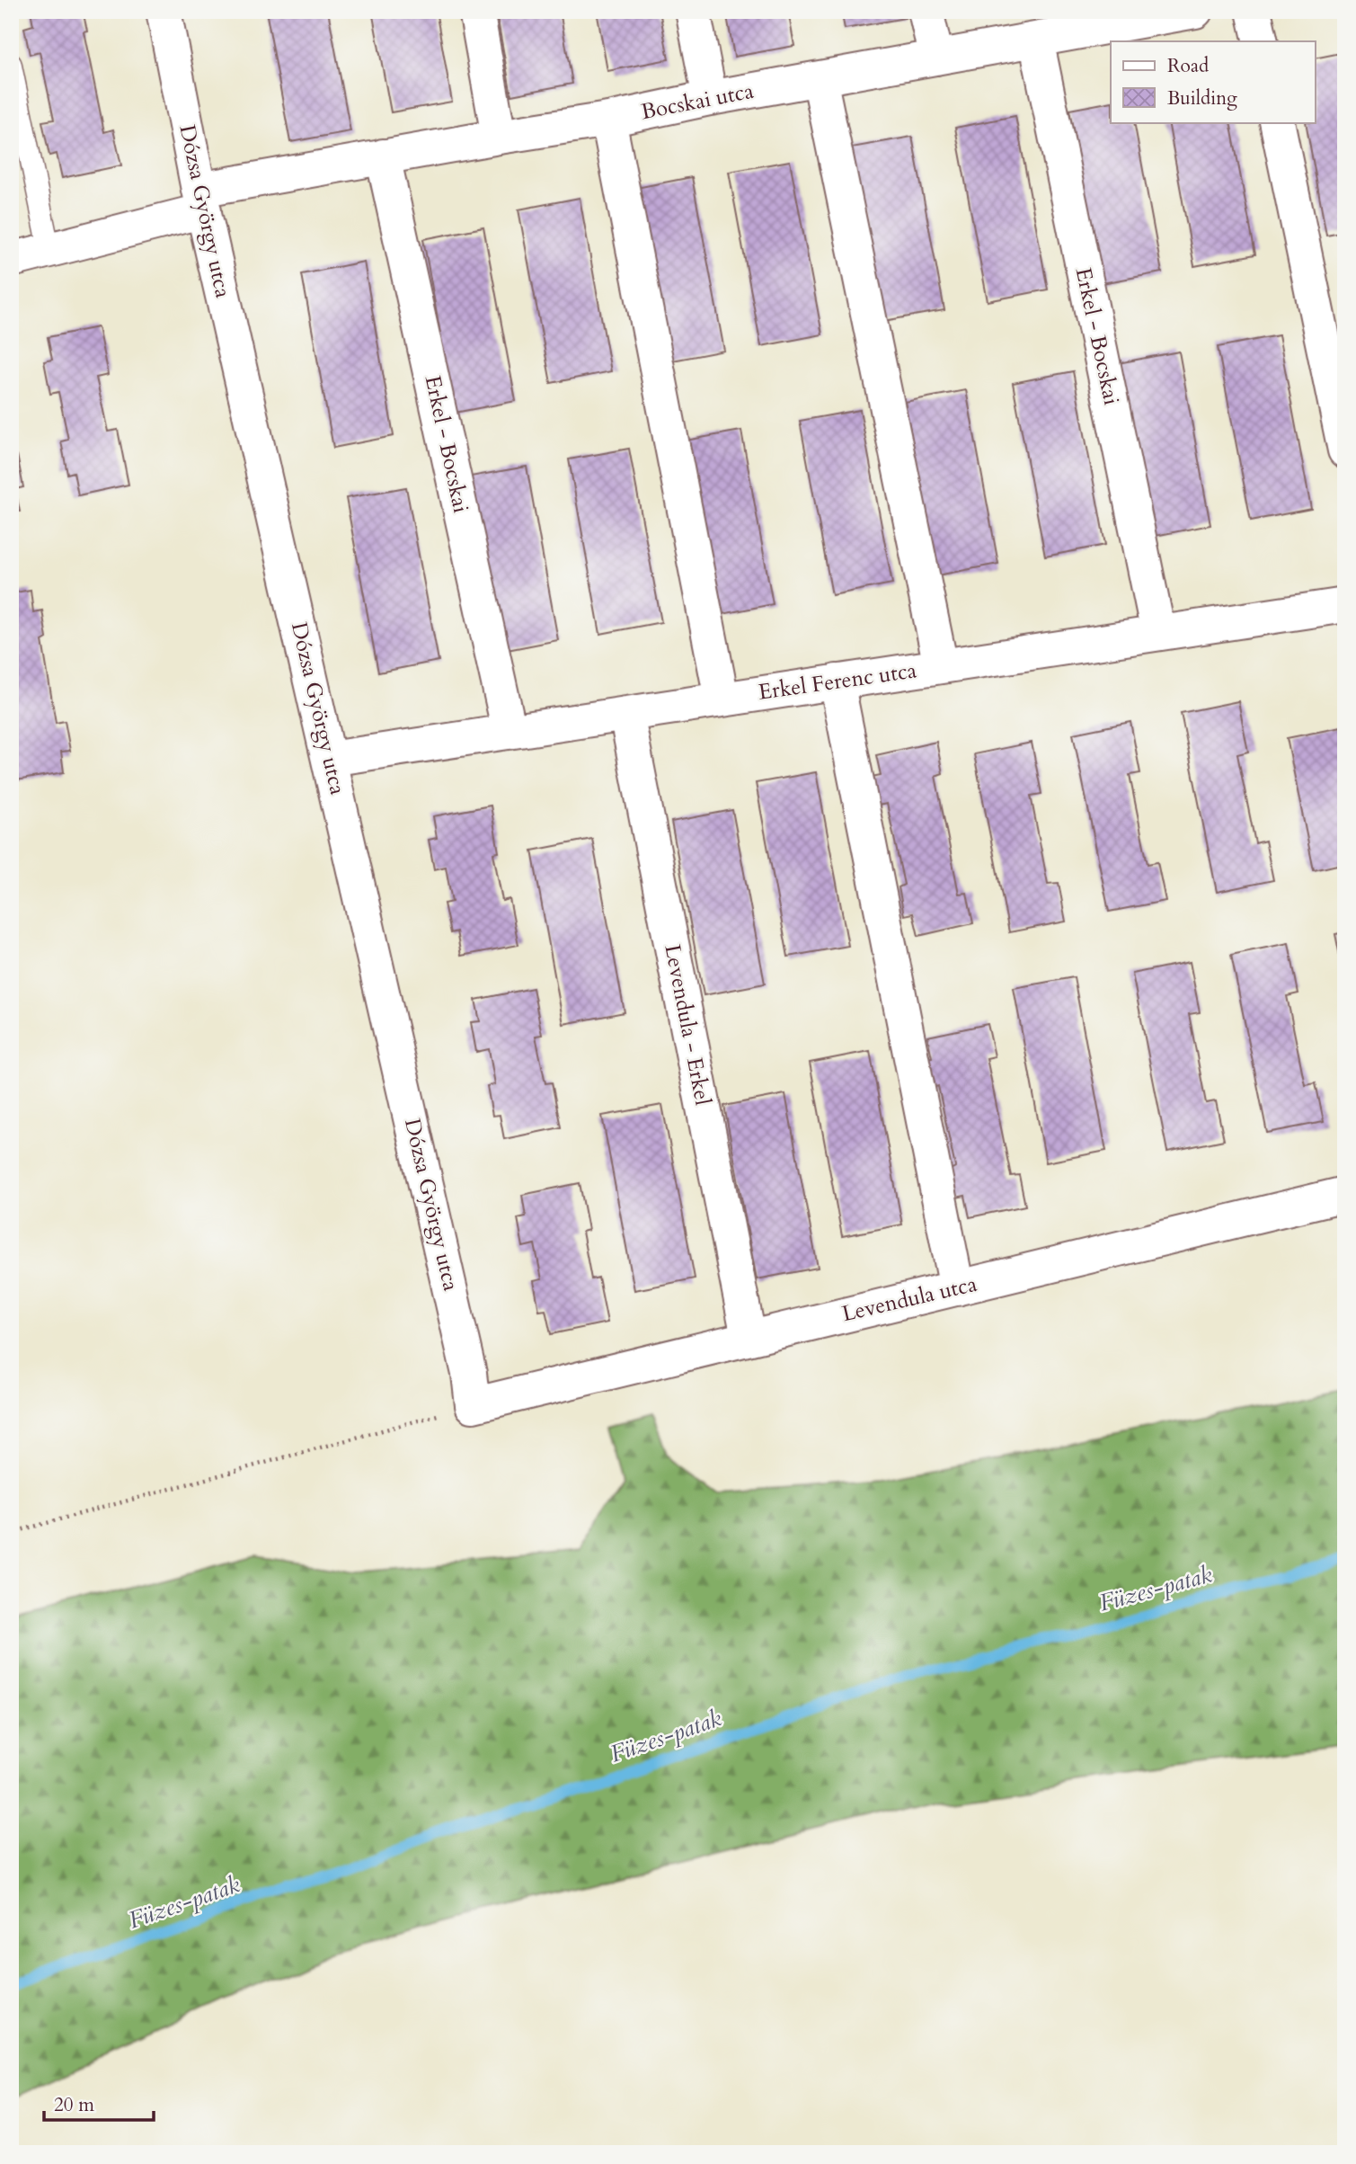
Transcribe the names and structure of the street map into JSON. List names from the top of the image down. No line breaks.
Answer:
{"streets":{"street":["Bocskai utca","Dózsa György utca","Erkel - Bocskai","Erkel Ferenc utca","Levendula - Erkel","Levendula utca"]},"crossings":[["Bocskai utca","Dózsa György utca"],["Bocskai utca","Erkel - Bocskai"],["Dózsa György utca","Erkel Ferenc utca"],["Dózsa György utca","Levendula utca"],["Erkel - Bocskai","Erkel Ferenc utca"],["Erkel Ferenc utca","Levendula - Erkel"],["Levendula - Erkel","Levendula utca"]],"water":["Füzes-patak"],"legend":["Road","Building"],"scale_bar":"20 m"}
